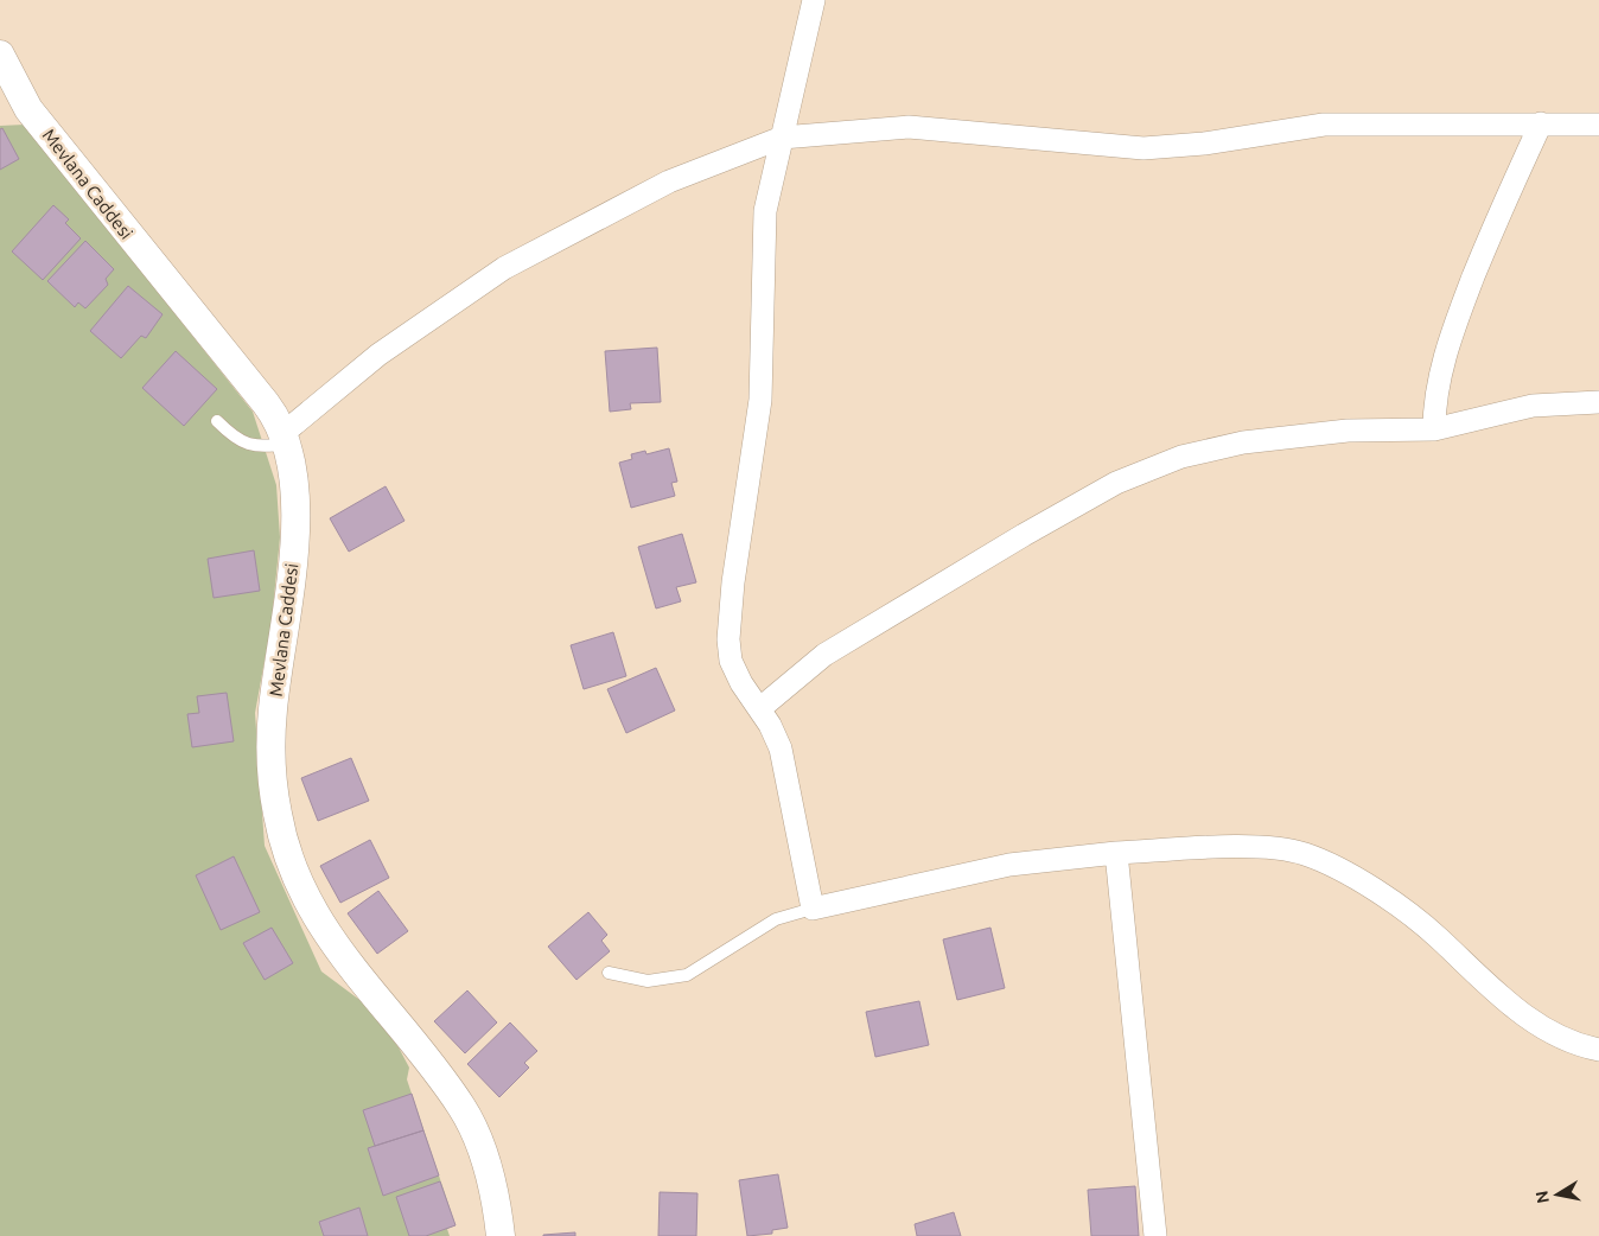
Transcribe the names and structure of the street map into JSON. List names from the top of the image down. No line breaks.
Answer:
{"streets":{"street":["Mevlana Caddesi"]},"north":"left"}
